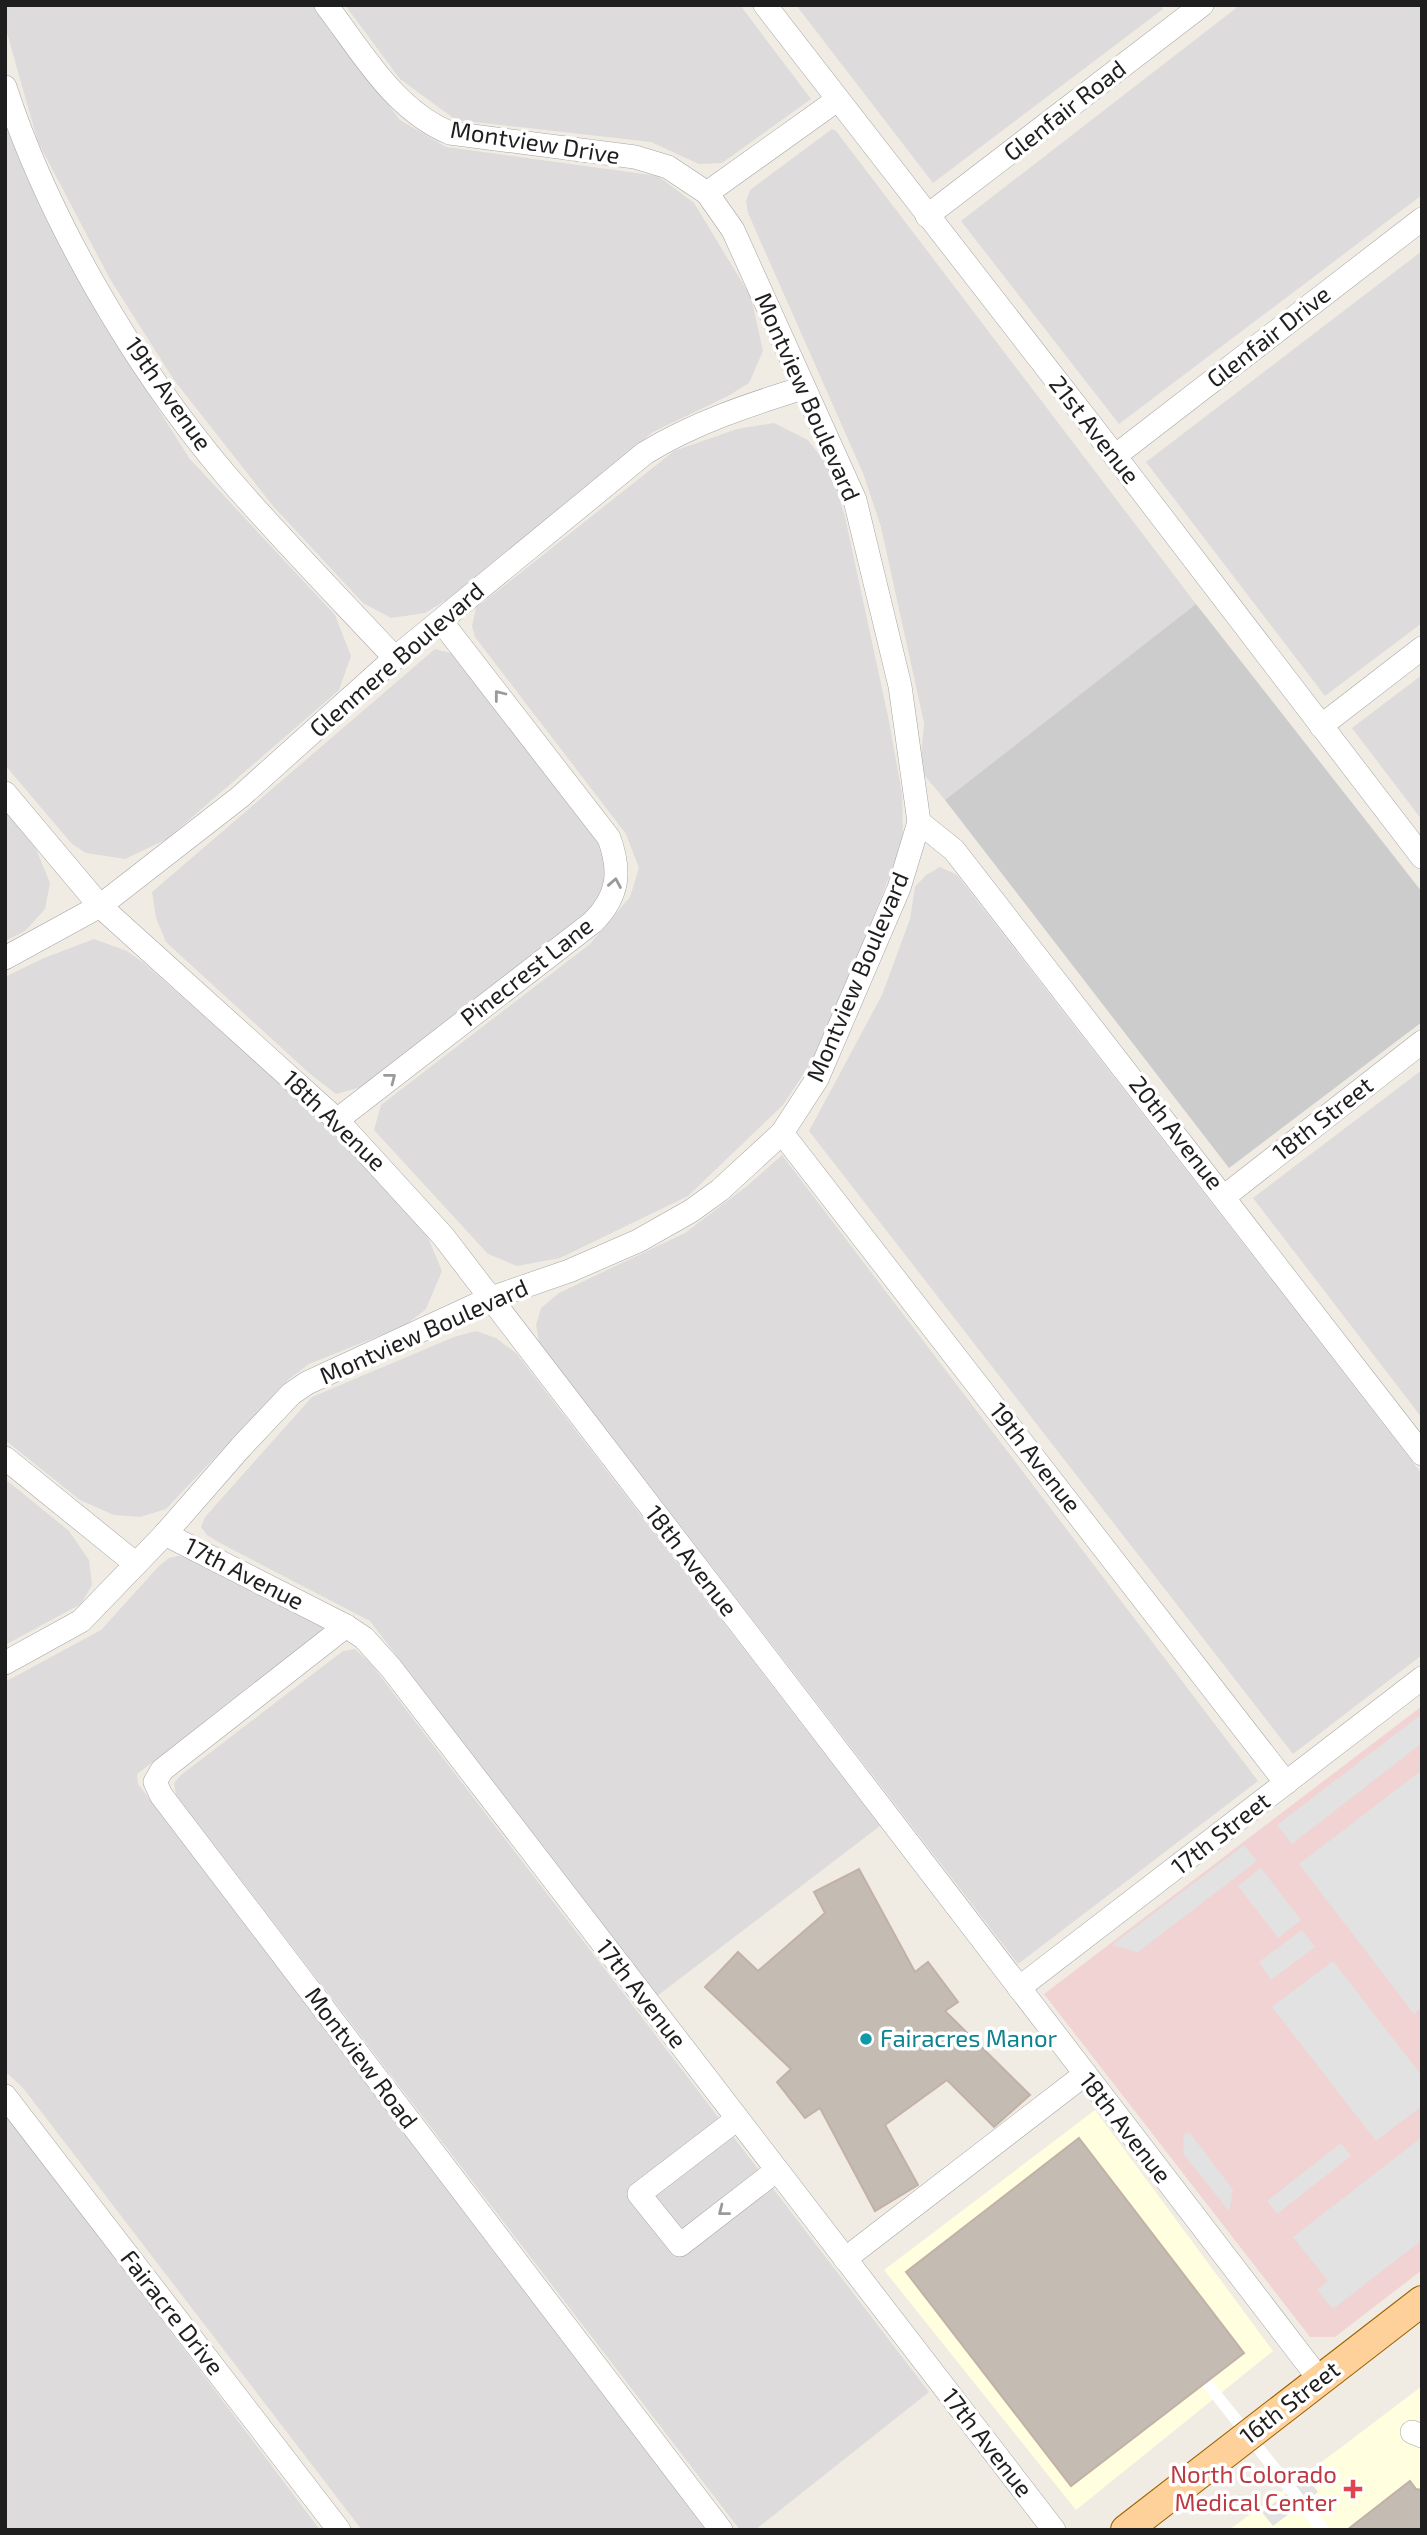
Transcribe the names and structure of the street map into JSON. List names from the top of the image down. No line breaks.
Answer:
{"streets":{"main road":["16th Street"],"street":["Glenfair Road","Montview Drive","Glenfair Drive","19th Avenue","Montview Boulevard","21st Avenue","Glenmere Boulevard","Pinecrest Lane","18th Street","18th Avenue","20th Avenue","17th Avenue","17th Street","Montview Road","Fairacre Drive"]},"crossings":[["Glenfair Road","21st Avenue"],["Montview Drive","Montview Boulevard"],["Glenfair Drive","21st Avenue"],["19th Avenue","Montview Boulevard"],["19th Avenue","Glenmere Boulevard"],["19th Avenue","17th Street"],["Montview Boulevard","Glenmere Boulevard"],["Montview Boulevard","18th Avenue"],["Montview Boulevard","20th Avenue"],["Montview Boulevard","17th Avenue"],["Glenmere Boulevard","Pinecrest Lane"],["Glenmere Boulevard","18th Avenue"],["Pinecrest Lane","18th Avenue"],["18th Street","20th Avenue"],["18th Avenue","17th Street"],["18th Avenue","16th Street"],["17th Avenue","Montview Road"]],"places":{"other":["Fairacres Manor"],"health":["North Colorado Medical Center"]}}
